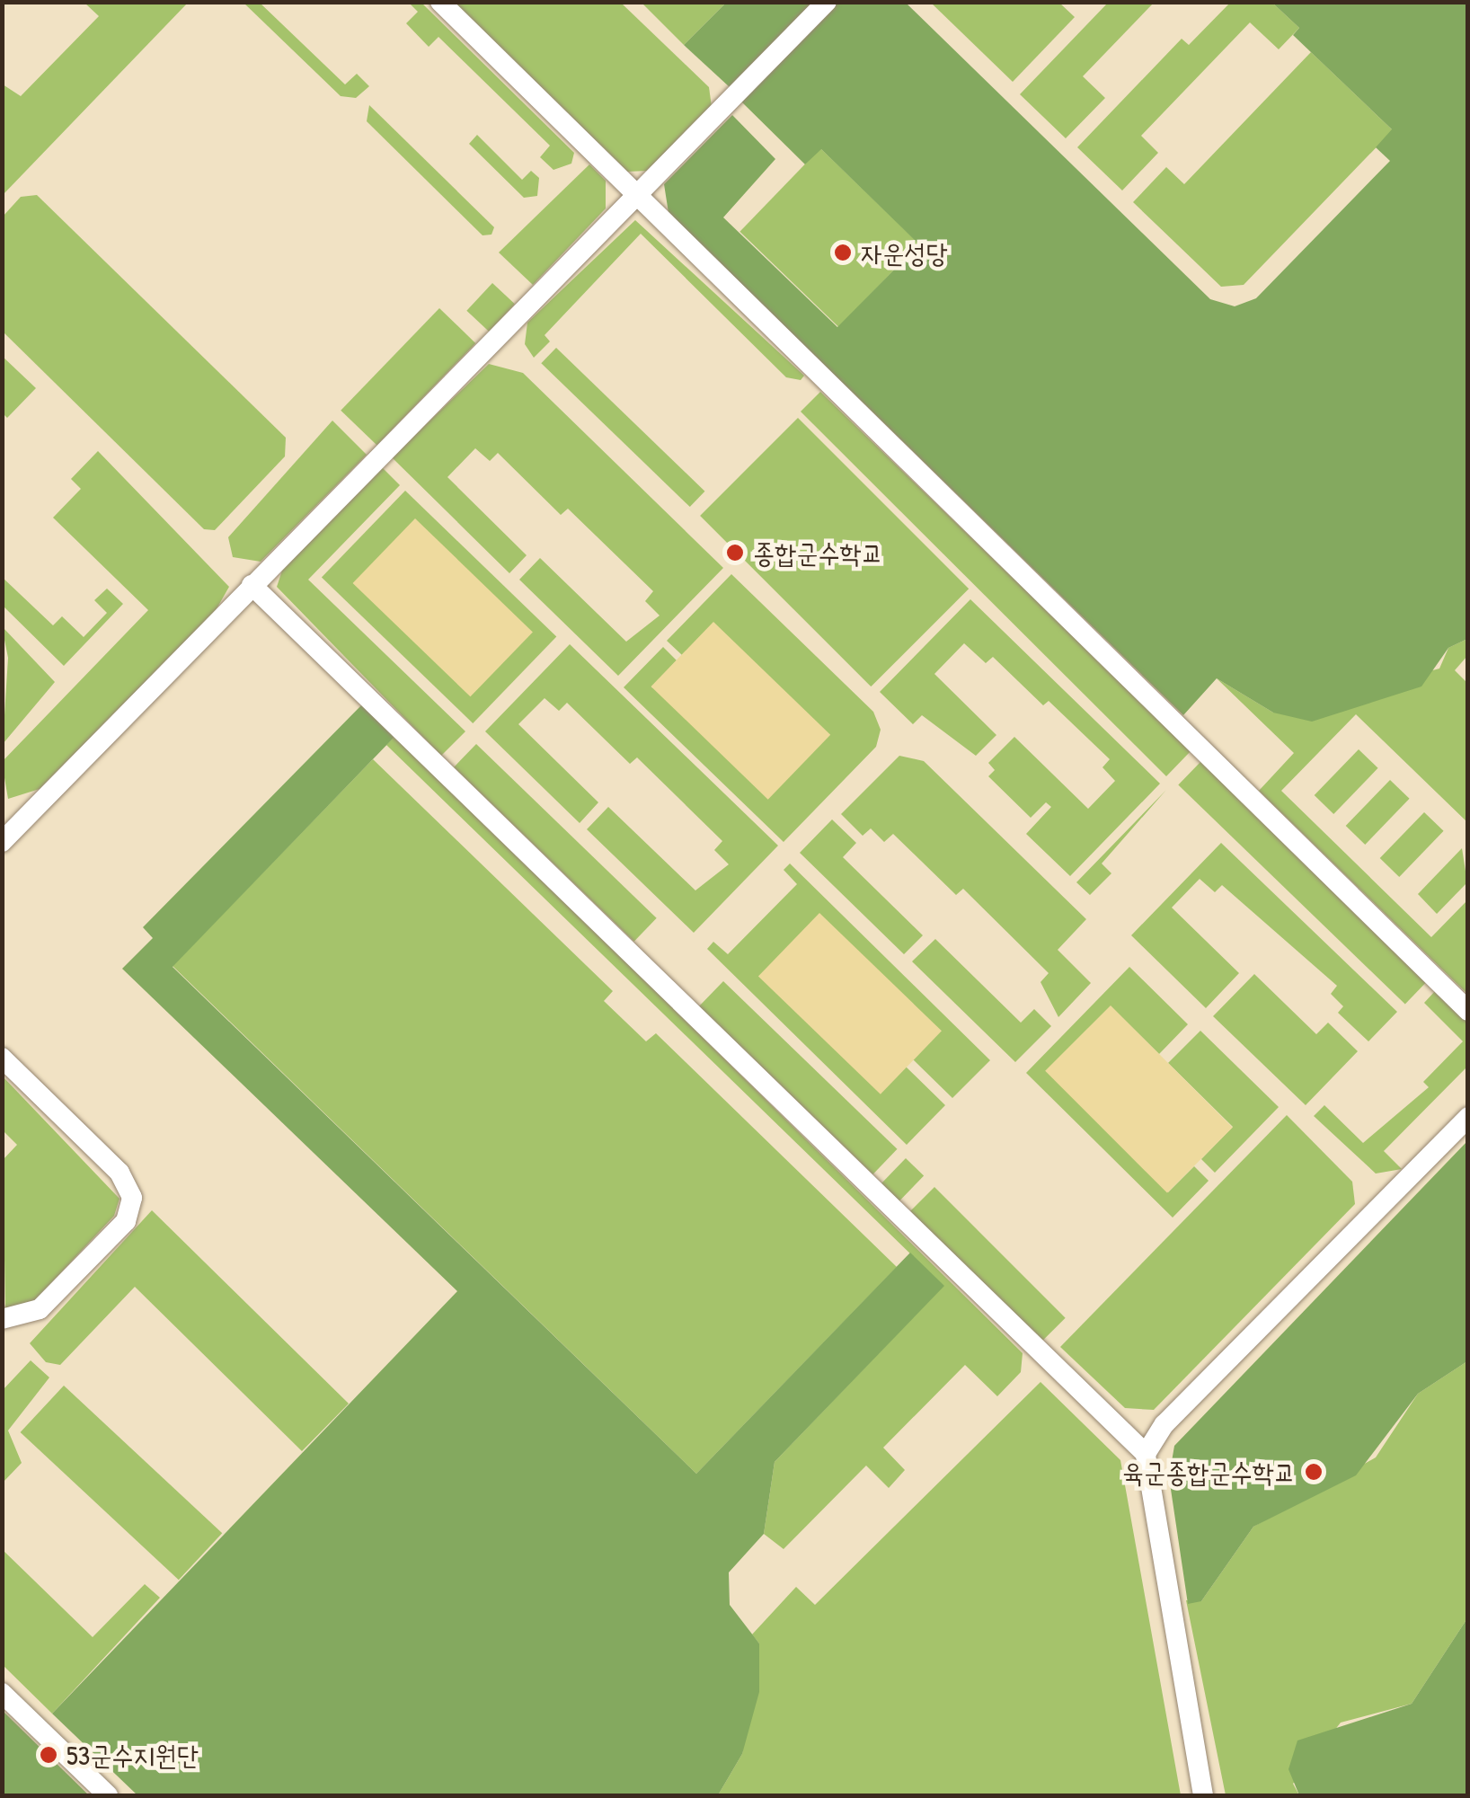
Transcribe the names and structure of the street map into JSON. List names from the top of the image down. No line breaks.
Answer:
{"places":["자운성당","종합군수학교","육군종합군수학교","53군수지원단"]}
